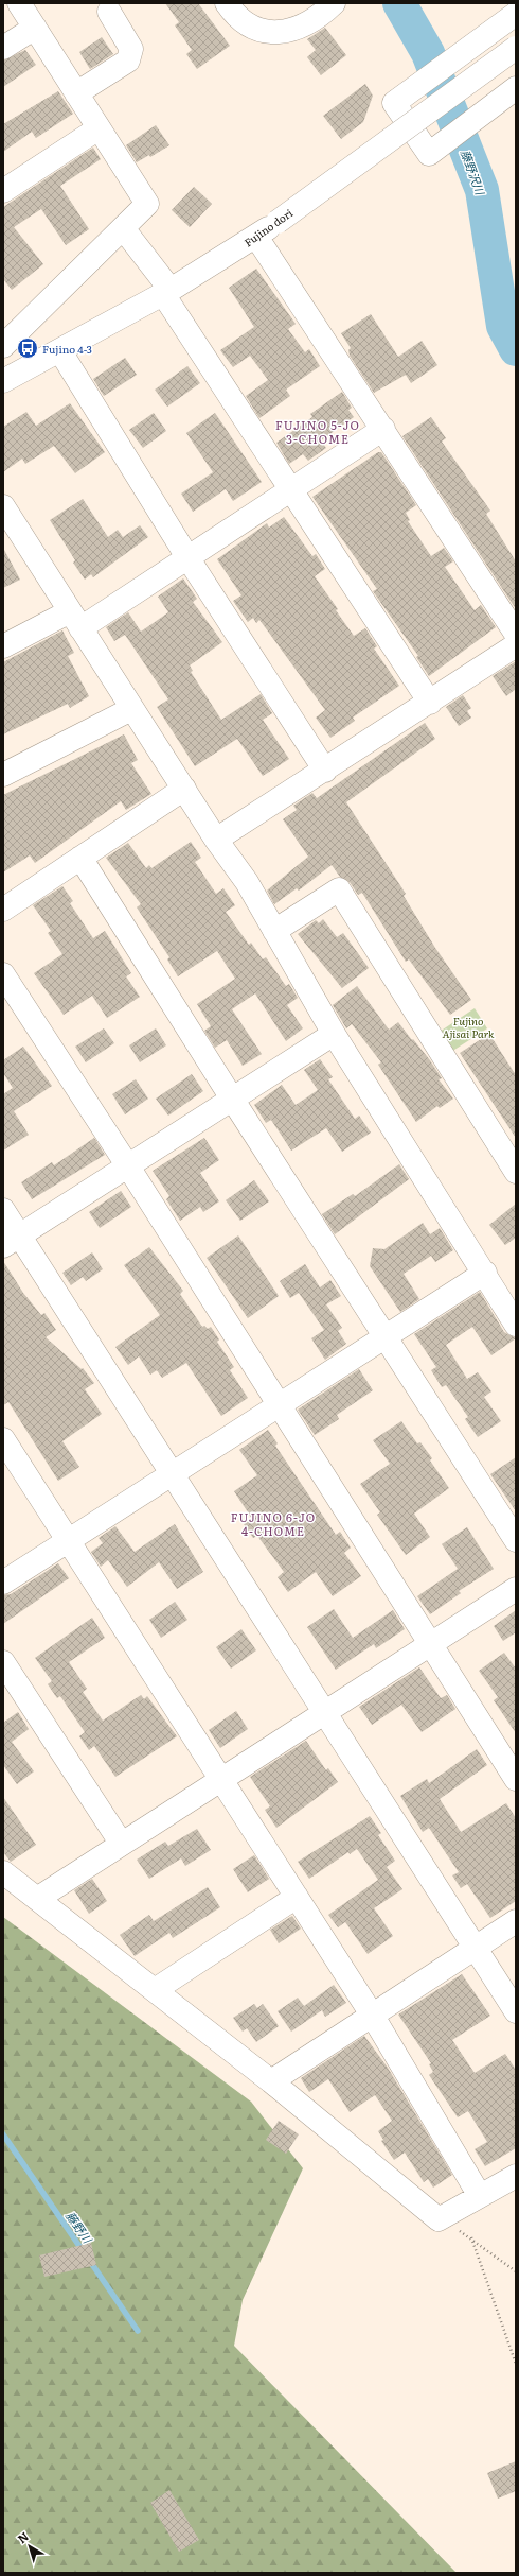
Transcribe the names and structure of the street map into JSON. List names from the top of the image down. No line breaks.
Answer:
{"streets":{"street":["Fujino dori"]},"districts":["FUJINO 5-JO 3-CHOME","FUJINO 6-JO 4-CHOME"],"water":["藤野沢川","藤野川"],"parks":["Fujino Ajisai Park"],"places":{"bus stop":["Fujino 4-3"]},"north":"top left"}
